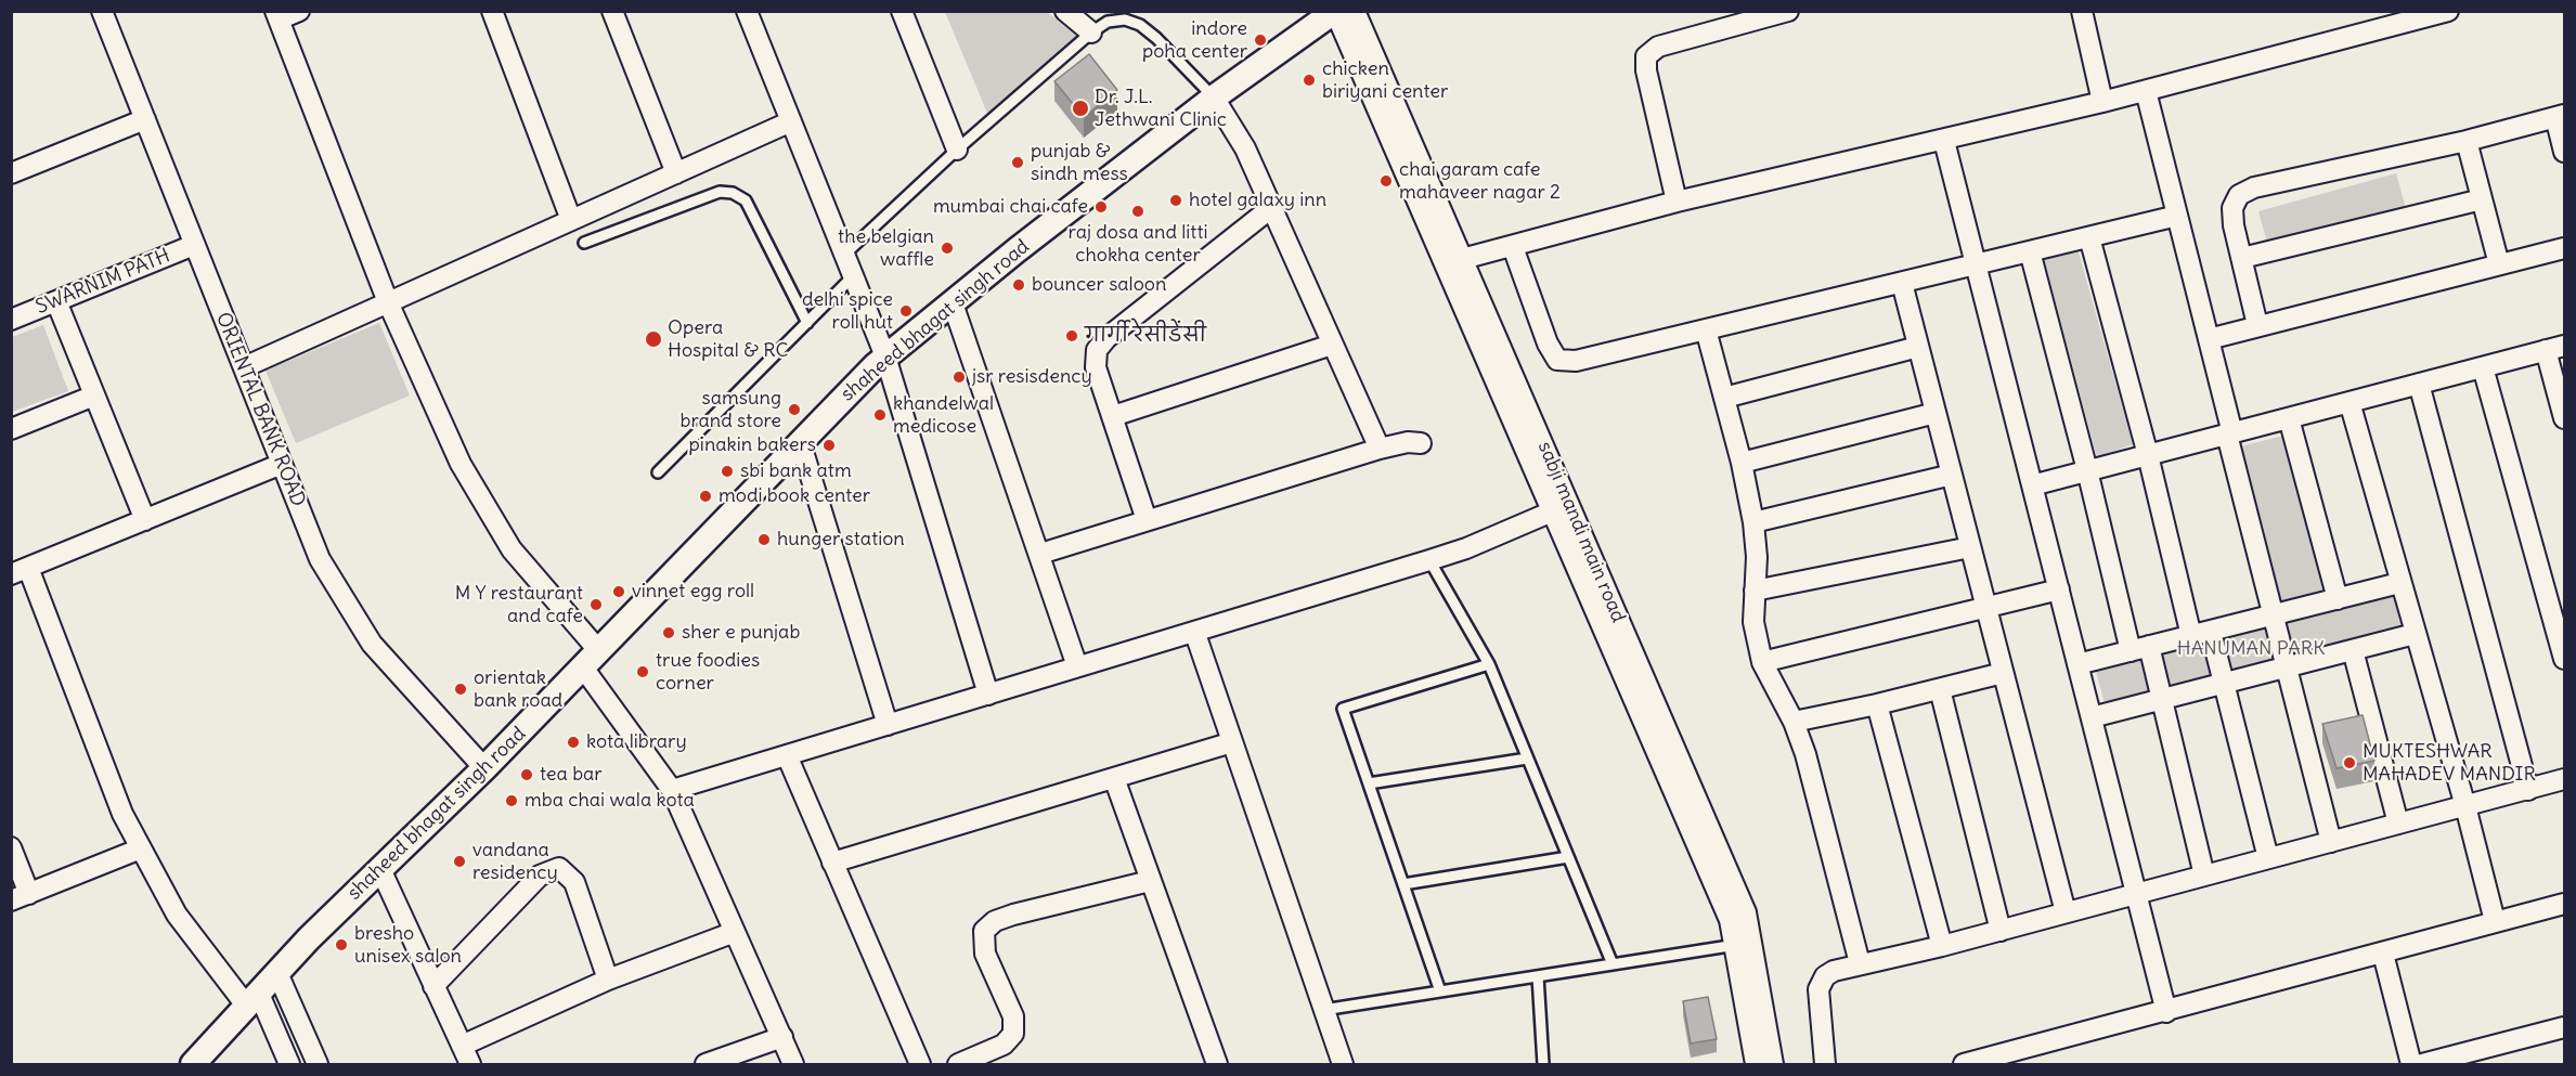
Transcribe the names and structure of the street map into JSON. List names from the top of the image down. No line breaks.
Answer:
{"streets":{"street":["SWARNIM PATH","shaheed bhagat singh road","ORIENTAL BANK ROAD","sabji mandi main road"]},"crossings":[["SWARNIM PATH","ORIENTAL BANK ROAD"],["shaheed bhagat singh road","ORIENTAL BANK ROAD"]],"parks":["HANUMAN PARK"],"places":["indore poha center","chicken biriyani center","Dr. J.L. Jethwani Clinic","punjab & sindh mess","chai garam cafe mahaveer nagar 2","hotel galaxy inn","mumbai chai cafe","raj dosa and litti chokha center","the belgian waffle","bouncer saloon","delhi spice roll hut","गार्गी रेसीडेंसी","Opera Hospital & RC","jsr resisdency","samsung brand store","khandelwal medicose","pinakin bakers","sbi bank atm","modi book center","hunger station","vinnet egg roll","M Y restaurant and cafe","sher e punjab","true foodies corner","orientak bank road","kota library","MUKTESHWAR MAHADEV MANDIR","tea bar","mba chai wala kota","vandana residency","bresho unisex salon"]}
